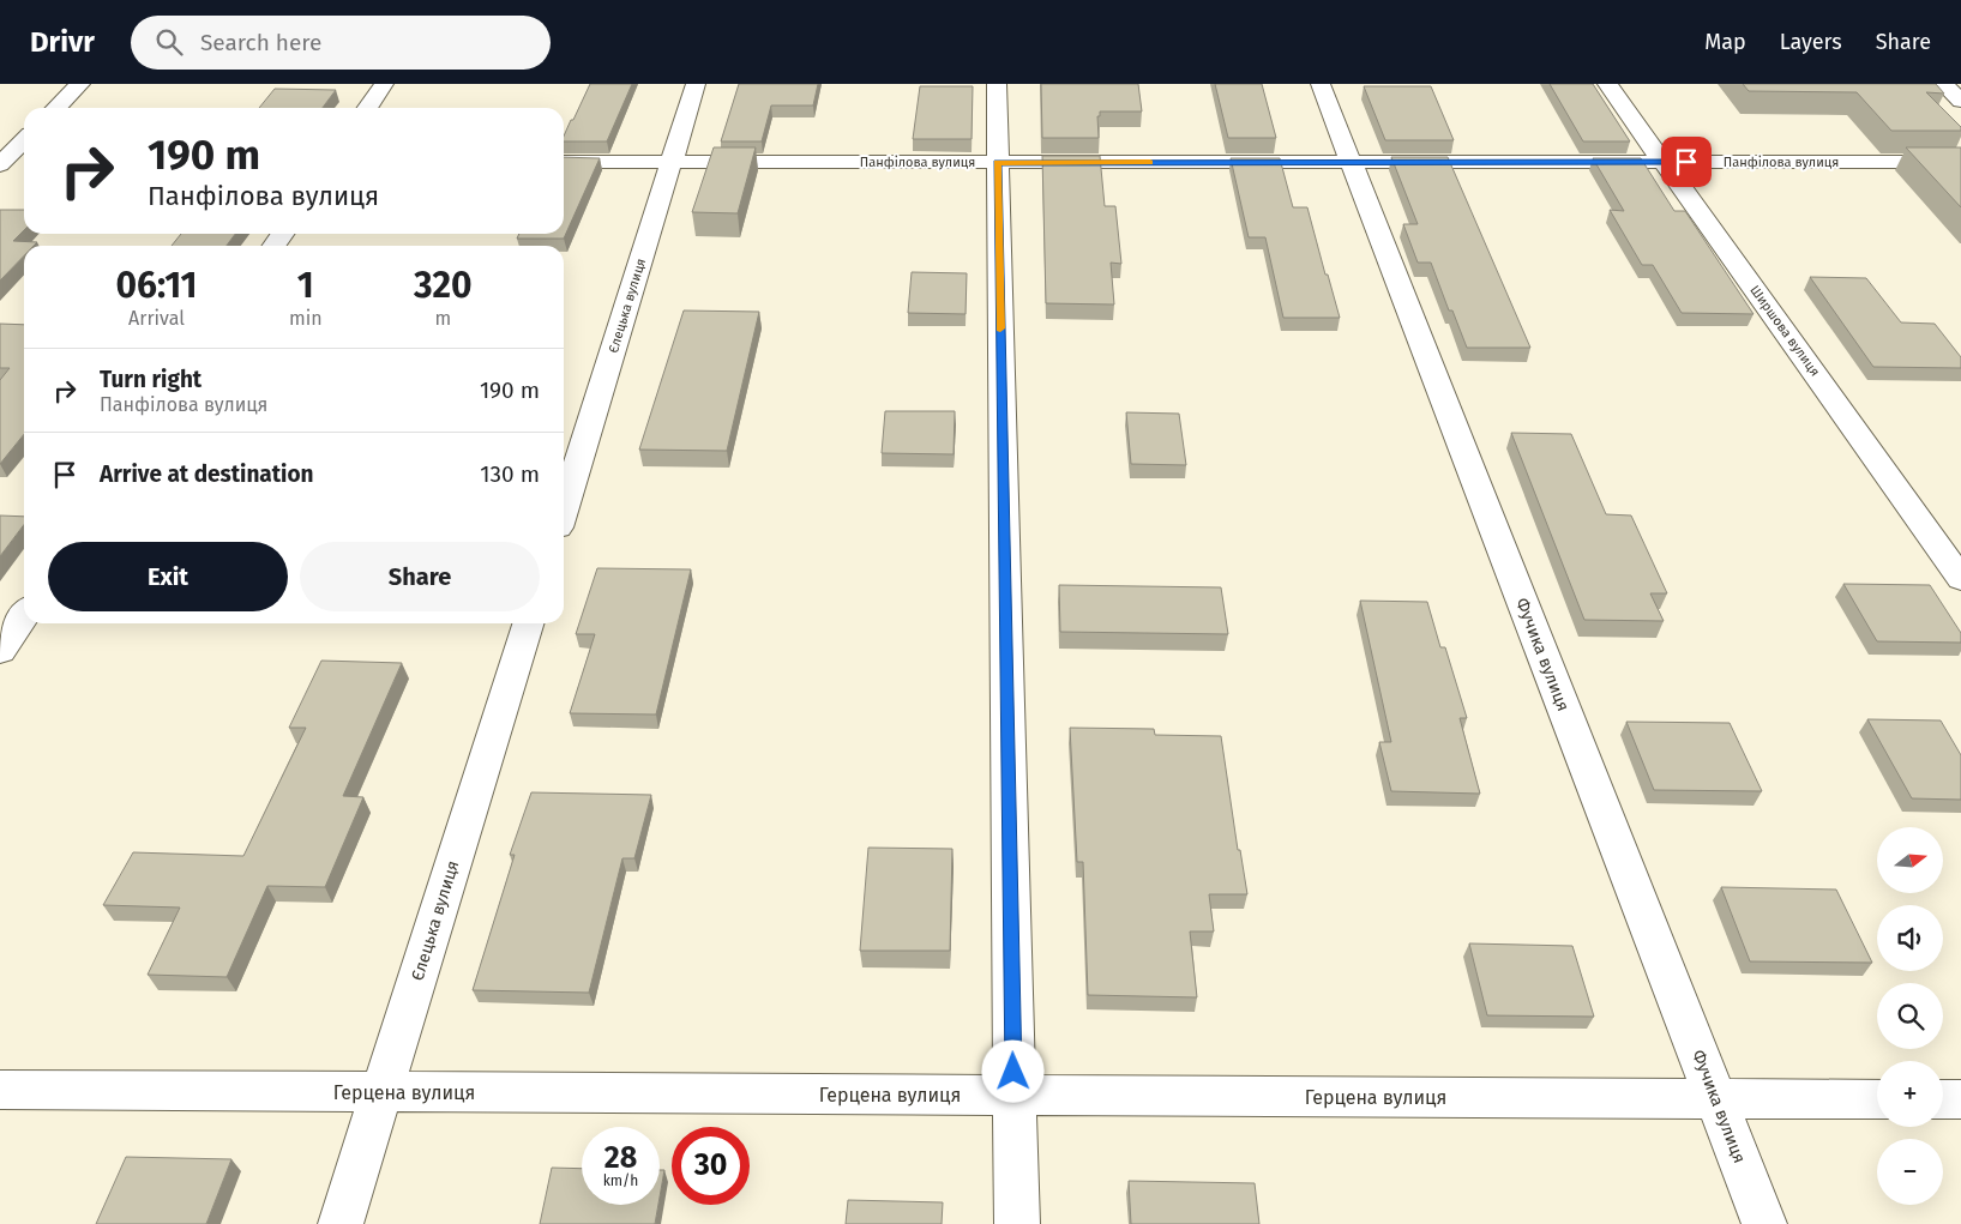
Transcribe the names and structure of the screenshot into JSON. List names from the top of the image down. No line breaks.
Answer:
{"streets":{"street":["Панфілова вулиця","Єлецька вулиця","Ширшова вулиця","Фучика вулиця","Герцена вулиця"]},"crossings":[["Панфілова вулиця","Єлецька вулиця"],["Панфілова вулиця","Ширшова вулиця"],["Панфілова вулиця","Фучика вулиця"],["Єлецька вулиця","Герцена вулиця"],["Фучика вулиця","Герцена вулиця"]],"north":"right","page":{"header":"Drivr","search":"Search here","nav":["Map","Layers","Share"],"turn":["190 m","Панфілова вулиця"],"eta":["06:11","Arrival","1","min","320","m"],"list":[{"name":"Turn right","note":"Панфілова вулиця","value":"190 m"},{"name":"Arrive at destination","value":"130 m"}],"buttons":["Exit","Share"],"map_buttons":["+","−"],"speed":"28 km/h","limit":"30"}}
